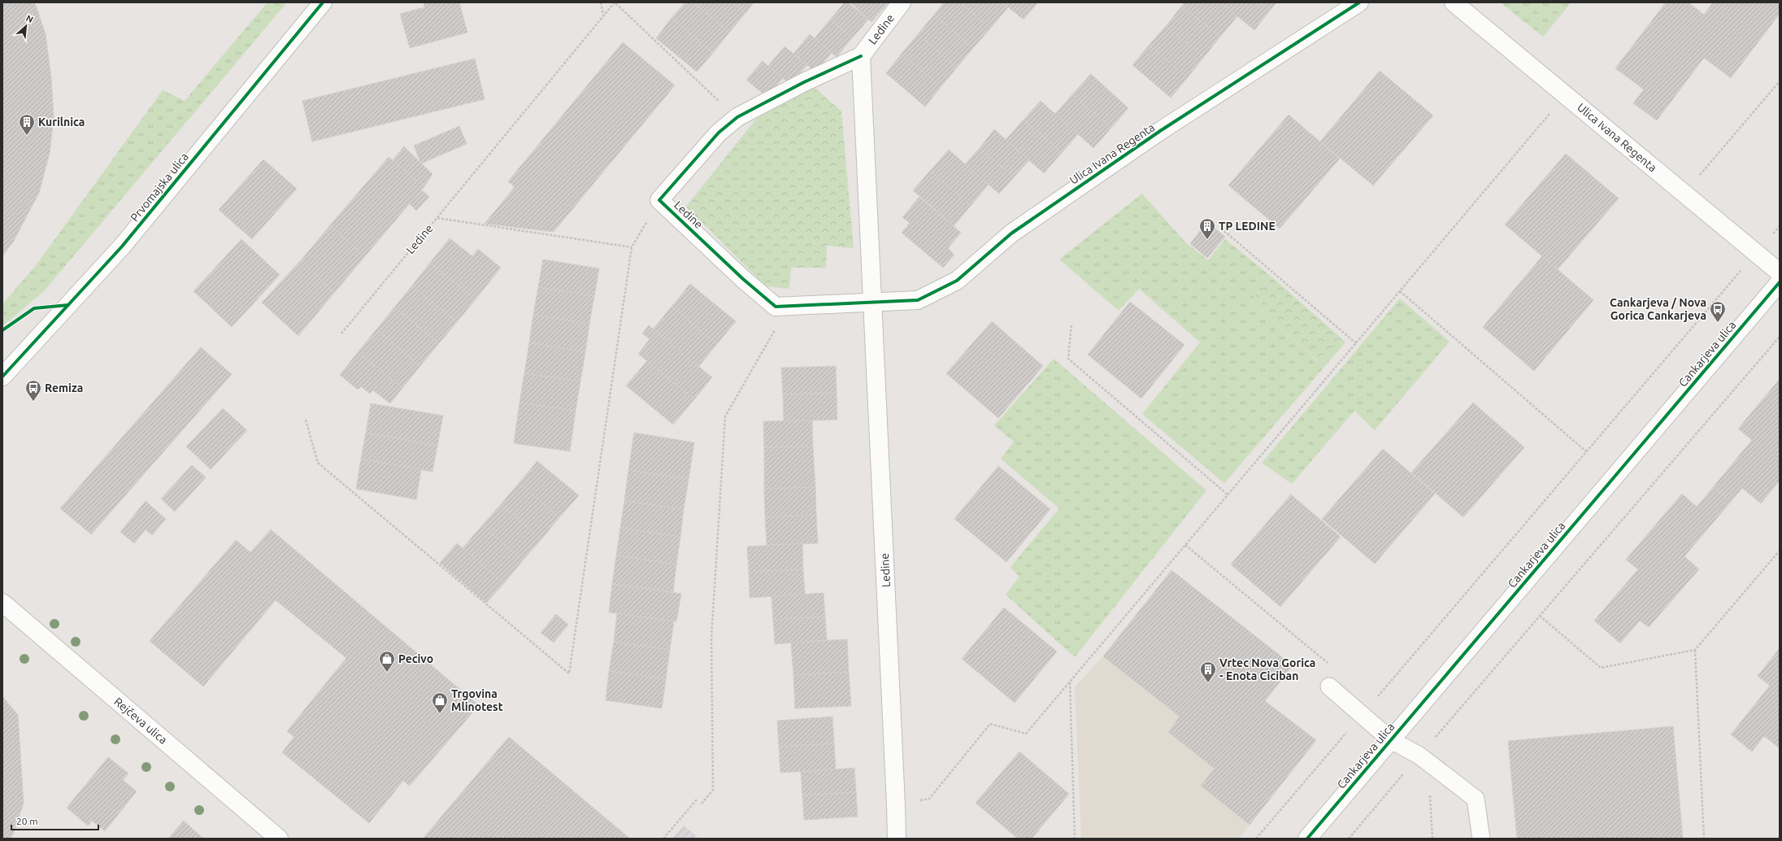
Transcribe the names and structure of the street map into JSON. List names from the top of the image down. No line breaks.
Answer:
{"streets":{"street":["Ledine","Ulica Ivana Regenta","Prvomajska ulica","Cankarjeva ulica","Rejčeva ulica"]},"crossings":[["Ledine","Ulica Ivana Regenta"]],"places":{"building":["Kurilnica","TP LEDINE","Vrtec Nova Gorica - Enota Ciciban"],"bus stop":["Cankarjeva / Nova Gorica Cankarjeva","Remiza"],"shop":["Pecivo","Trgovina Mlinotest"]},"scale_bar":"20 m","north":"top right"}
